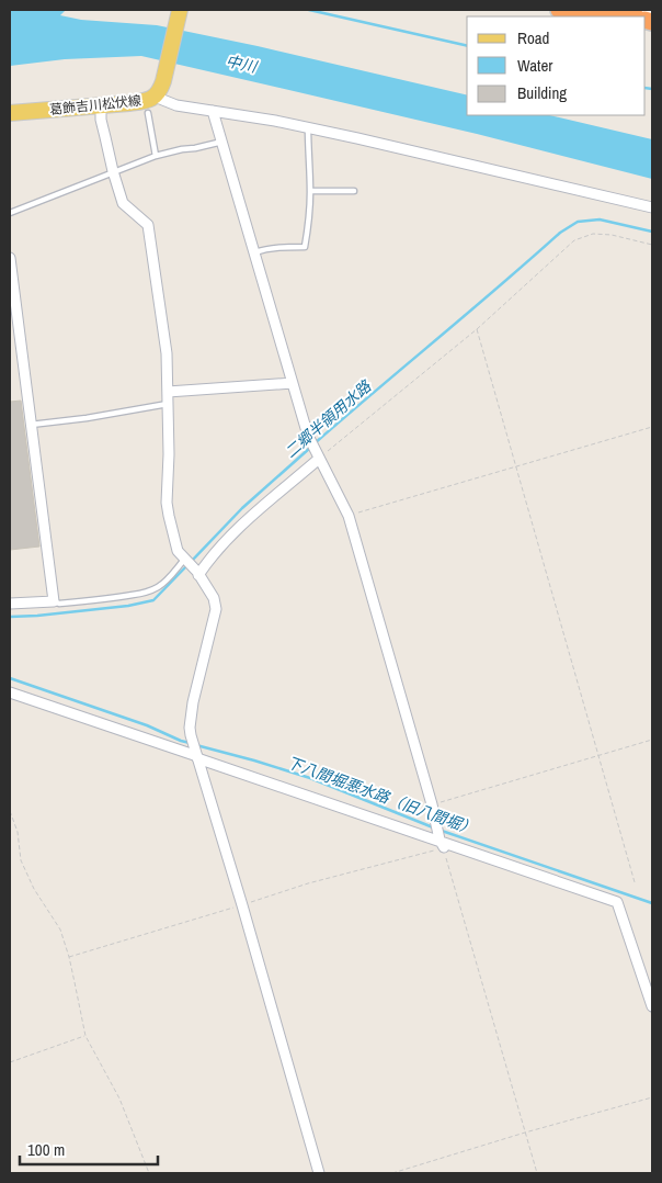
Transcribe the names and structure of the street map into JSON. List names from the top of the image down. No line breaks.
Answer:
{"streets":{"main road":["葛飾吉川松伏線"]},"water":["中川","二郷半領用水路","下八間堀悪水路（旧八間堀）"],"legend":["Road","Water","Building"],"scale_bar":"100 m"}
